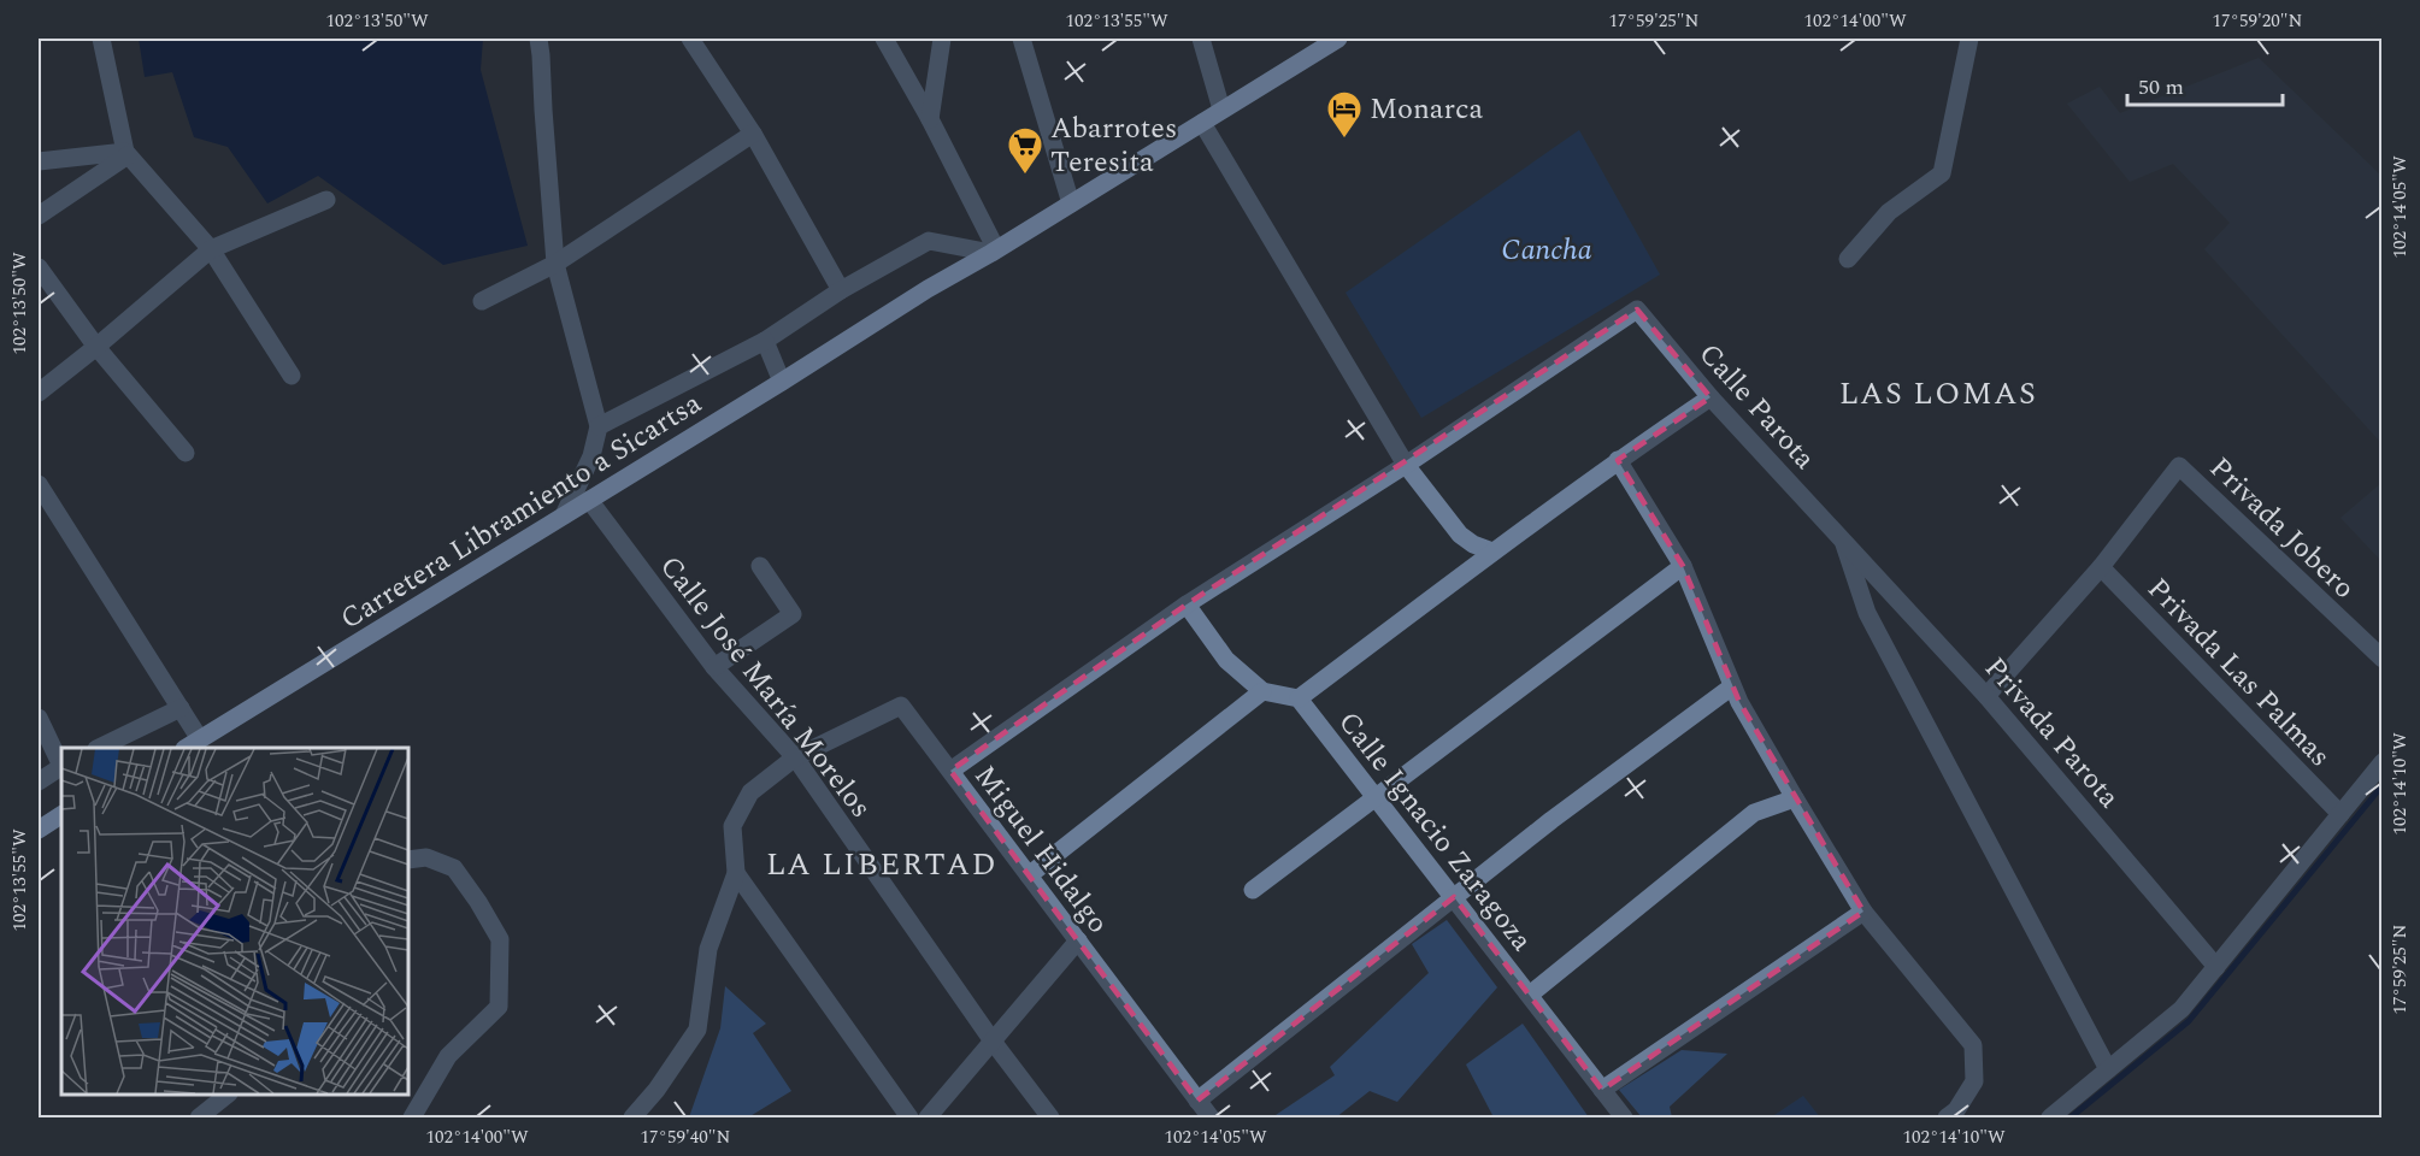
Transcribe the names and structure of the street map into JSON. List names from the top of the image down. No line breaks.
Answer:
{"streets":{"main road":["Carretera Libramiento a Sicartsa"],"street":["Calle Parota","Privada Jobero","Privada Las Palmas","Calle José María Morelos","Privada Parota","Calle Ignacio Zaragoza","Miguel Hidalgo"]},"crossings":[["Calle Parota","Privada Parota"],["Carretera Libramiento a Sicartsa","Calle José María Morelos"],["Privada Jobero","Privada Las Palmas"],["Calle José María Morelos","Miguel Hidalgo"]],"districts":["LAS LOMAS","LA LIBERTAD"],"parks":["Cancha"],"places":{"hotel":["Monarca"],"supermarket":["Abarrotes Teresita"]},"scale_bar":"50 m","coordinates":["102°13'50\"W","102°13'55\"W","17°59'25\"N","102°14'00\"W","17°59'20\"N","102°14'05\"W","102°14'10\"W","17°59'40\"N"]}
